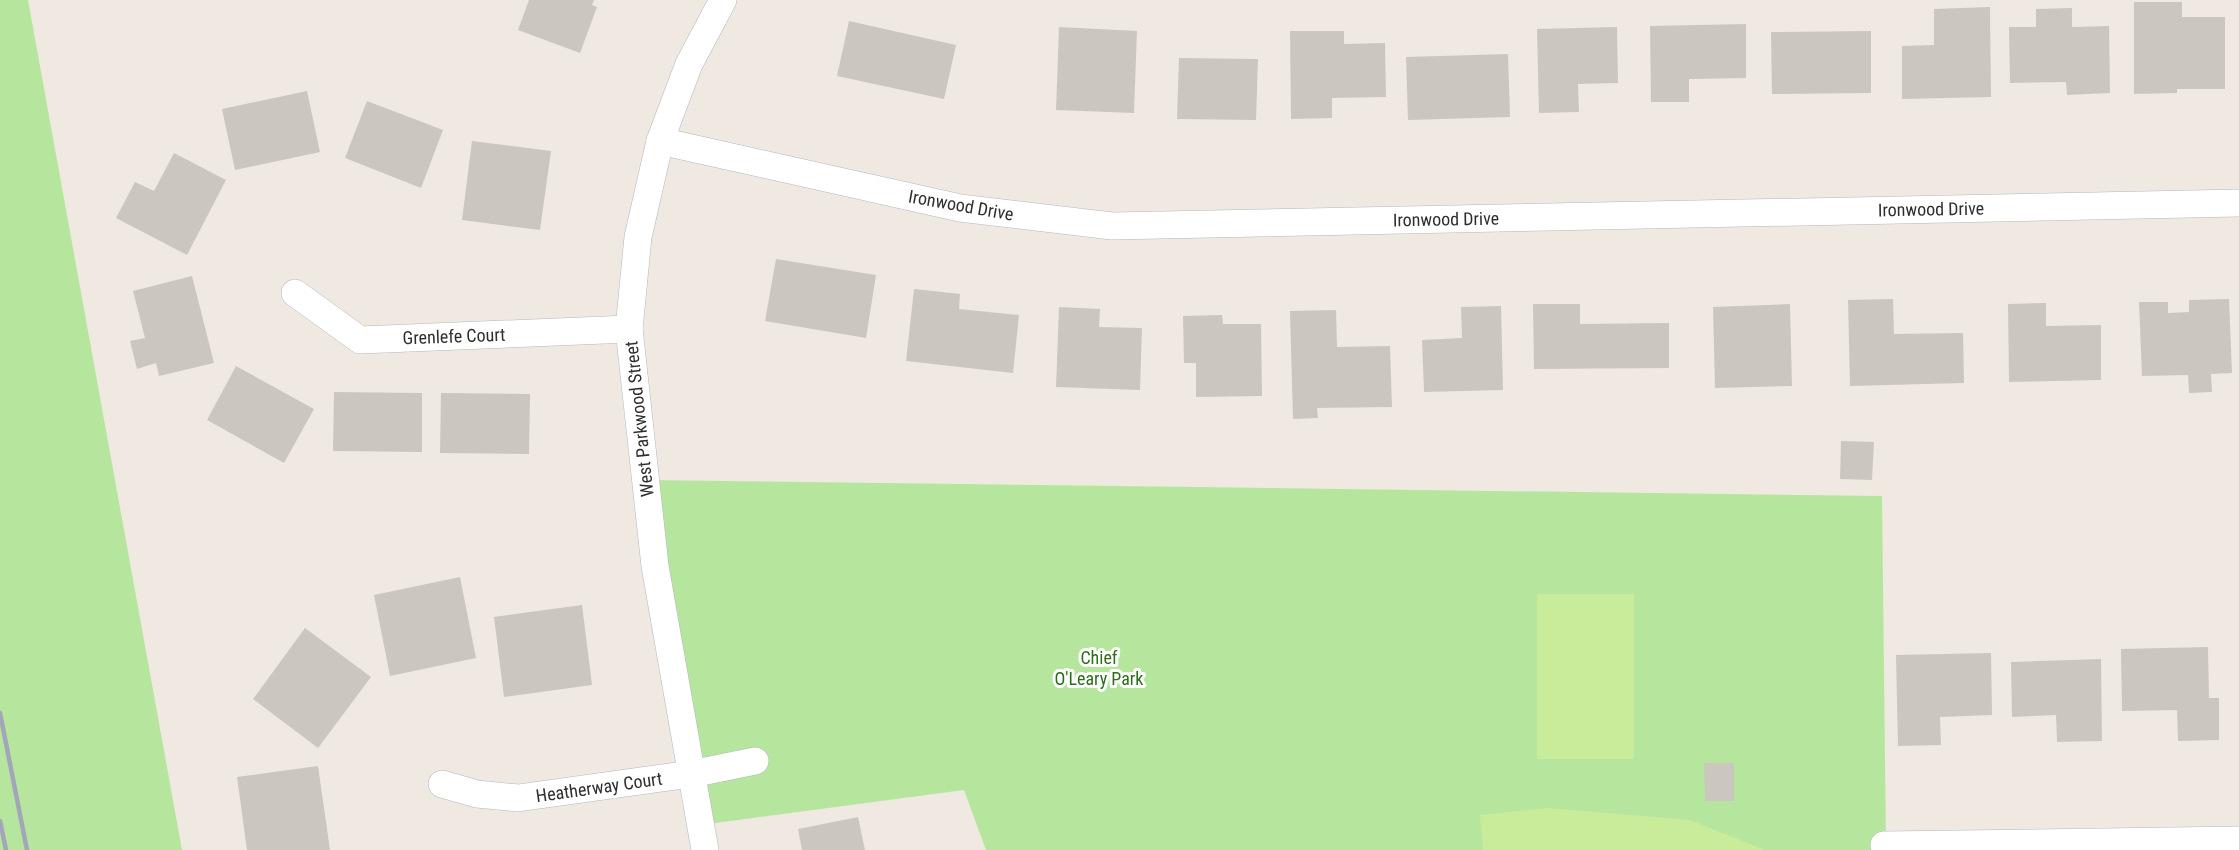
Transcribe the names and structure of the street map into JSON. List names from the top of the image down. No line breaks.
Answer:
{"streets":{"street":["Ironwood Drive","Grenlefe Court","West Parkwood Street","Heatherway Court"]},"crossings":[["Ironwood Drive","West Parkwood Street"],["Grenlefe Court","West Parkwood Street"],["West Parkwood Street","Heatherway Court"]],"parks":["Chief O'Leary Park"]}
